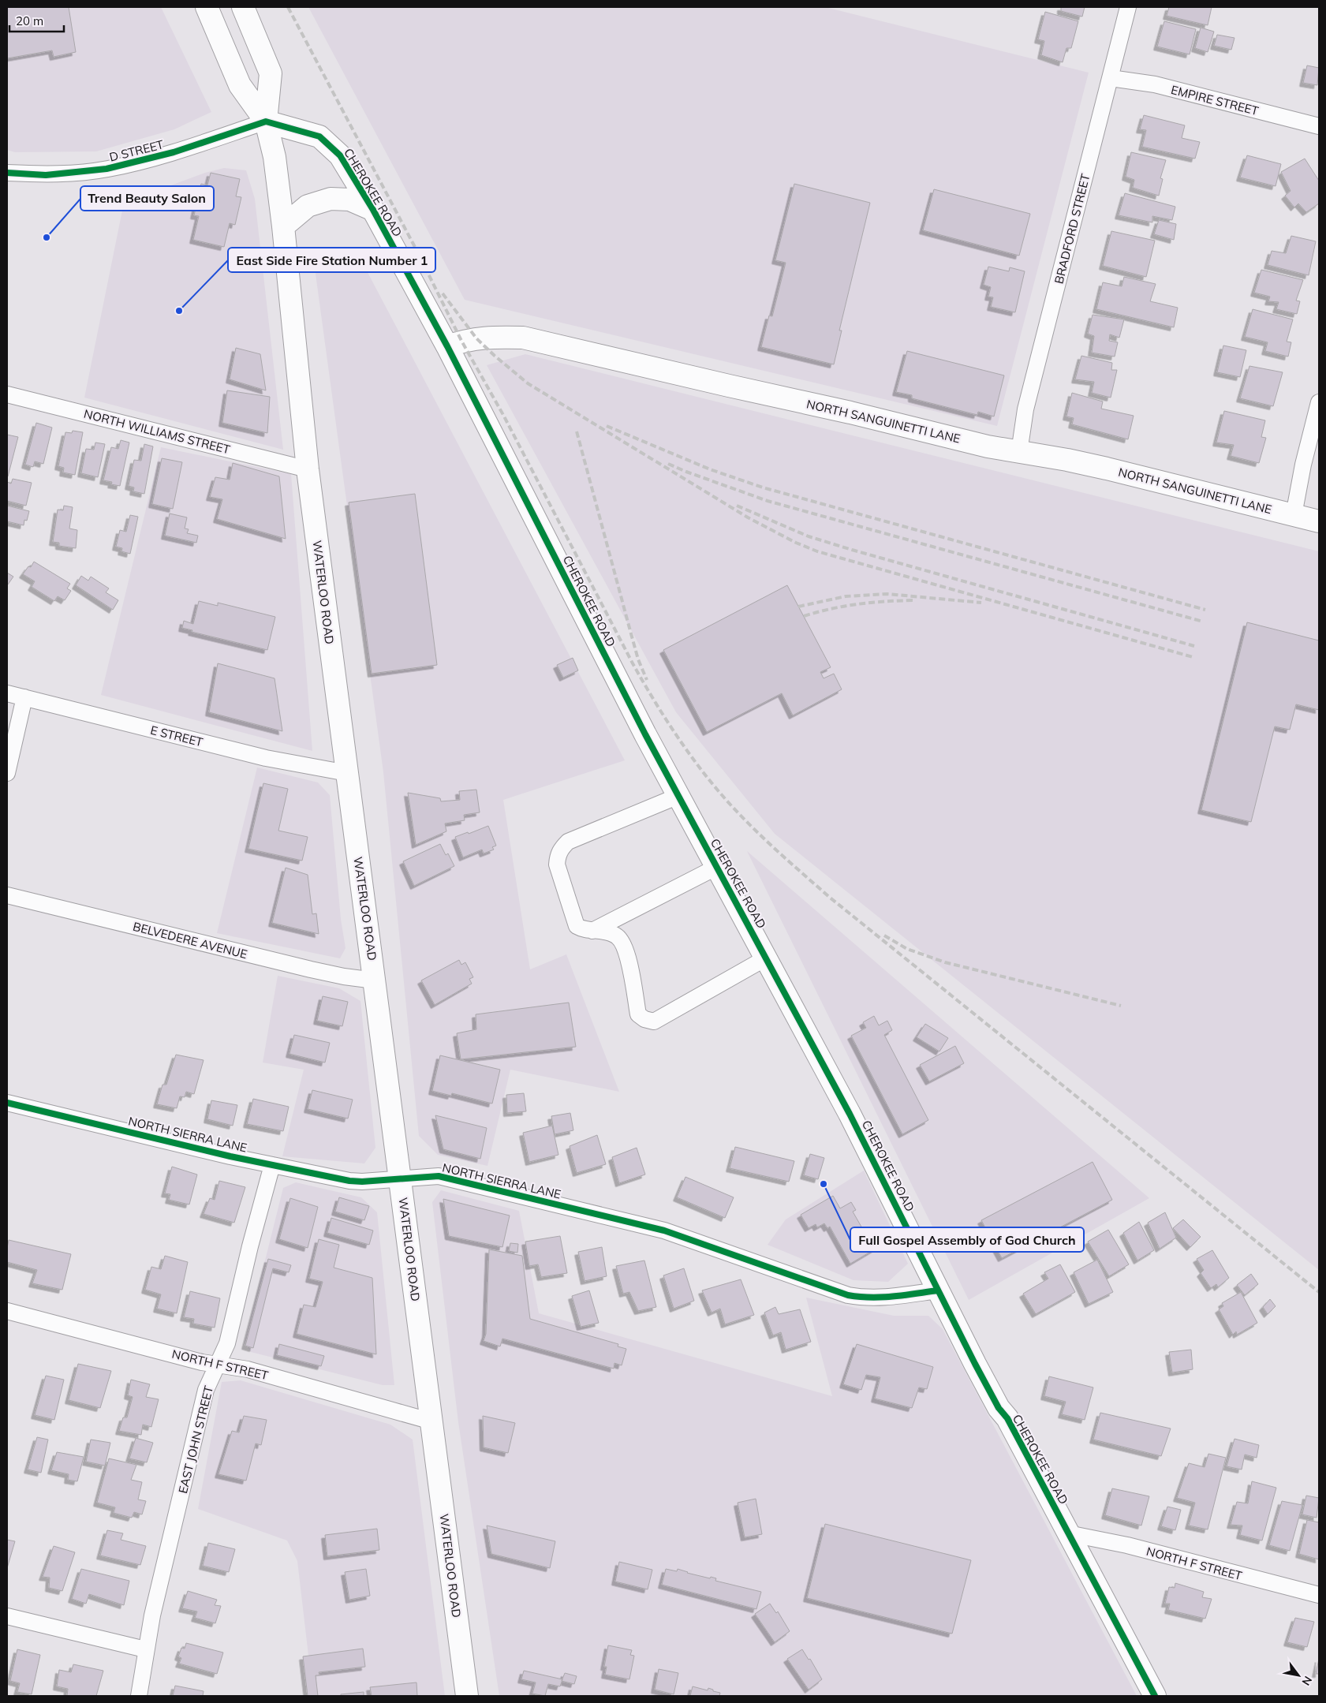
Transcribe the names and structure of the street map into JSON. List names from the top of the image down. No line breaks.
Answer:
{"streets":{"street":["EMPIRE STREET","D STREET","CHEROKEE ROAD","BRADFORD STREET","NORTH SANGUINETTI LANE","NORTH WILLIAMS STREET","WATERLOO ROAD","E STREET","BELVEDERE AVENUE","NORTH SIERRA LANE","NORTH F STREET","EAST JOHN STREET"]},"crossings":[["EMPIRE STREET","BRADFORD STREET"],["D STREET","CHEROKEE ROAD"],["D STREET","WATERLOO ROAD"],["CHEROKEE ROAD","NORTH SANGUINETTI LANE"],["CHEROKEE ROAD","WATERLOO ROAD"],["CHEROKEE ROAD","NORTH SIERRA LANE"],["CHEROKEE ROAD","NORTH F STREET"],["BRADFORD STREET","NORTH SANGUINETTI LANE"],["NORTH WILLIAMS STREET","WATERLOO ROAD"],["WATERLOO ROAD","E STREET"],["WATERLOO ROAD","BELVEDERE AVENUE"],["WATERLOO ROAD","NORTH SIERRA LANE"],["WATERLOO ROAD","NORTH F STREET"],["NORTH SIERRA LANE","EAST JOHN STREET"],["NORTH F STREET","EAST JOHN STREET"]],"places":["Trend Beauty Salon","East Side Fire Station Number 1","Full Gospel Assembly of God Church"],"scale_bar":"20 m","north":"bottom right"}
